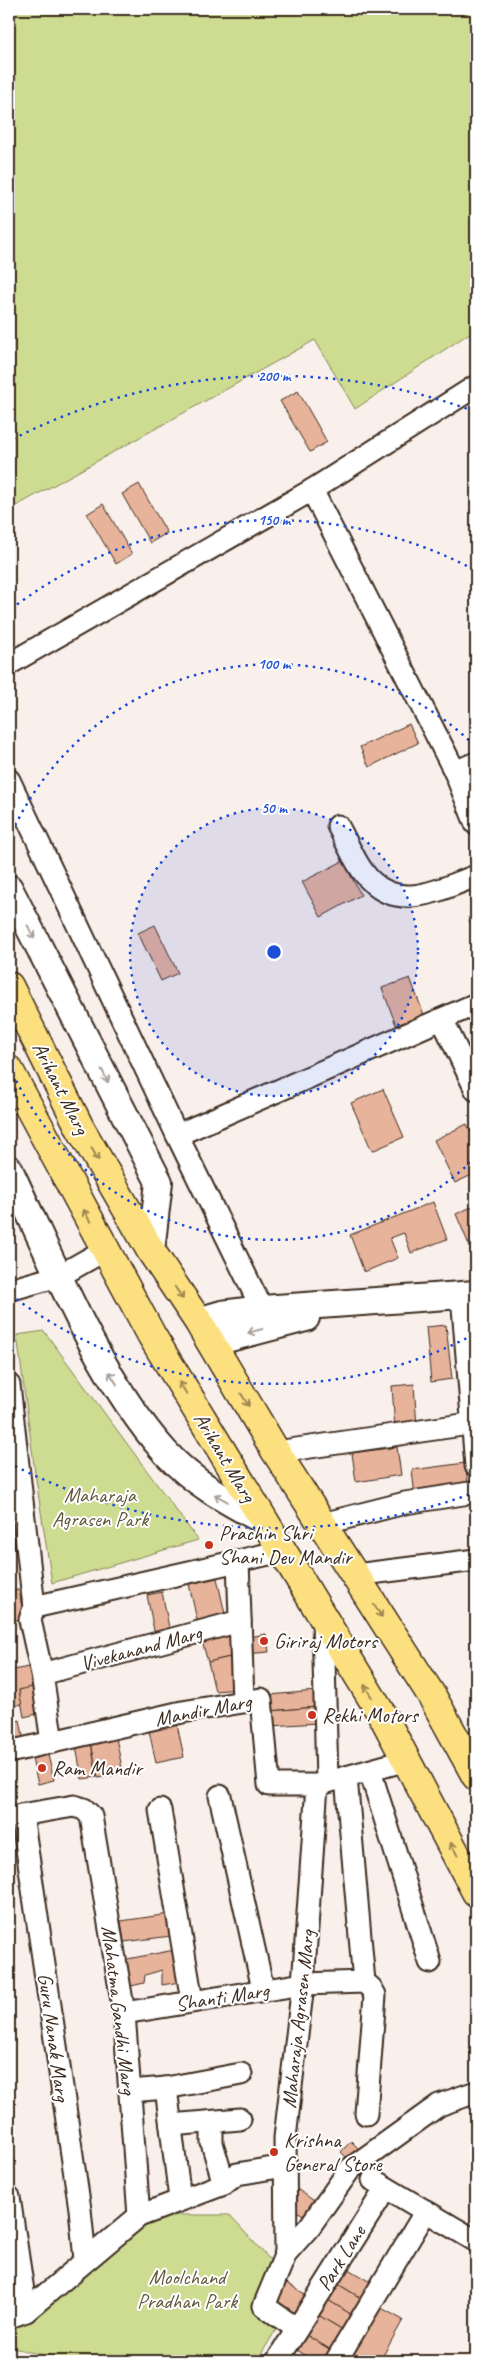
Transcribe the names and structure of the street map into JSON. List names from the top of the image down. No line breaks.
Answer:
{"streets":{"main road":["Arihant Marg"],"street":["Vivekanand Marg","Mandir Marg","Shanti Marg","Mahatma Gandhi Marg","Maharaja Agrasen Marg","Guru Nanak Marg","Park Lane"]},"crossings":[["Arihant Marg","Mandir Marg"],["Mandir Marg","Maharaja Agrasen Marg"],["Shanti Marg","Mahatma Gandhi Marg"],["Shanti Marg","Maharaja Agrasen Marg"],["Mahatma Gandhi Marg","Guru Nanak Marg"]],"parks":["Maharaja Agrasen Park","Moolchand Pradhan Park"],"places":["Prachin Shri Shani Dev Mandir","Giriraj Motors","Rekhi Motors","Ram Mandir","Krishna General Store"],"rings":["200 m","150 m","100 m","50 m"]}
